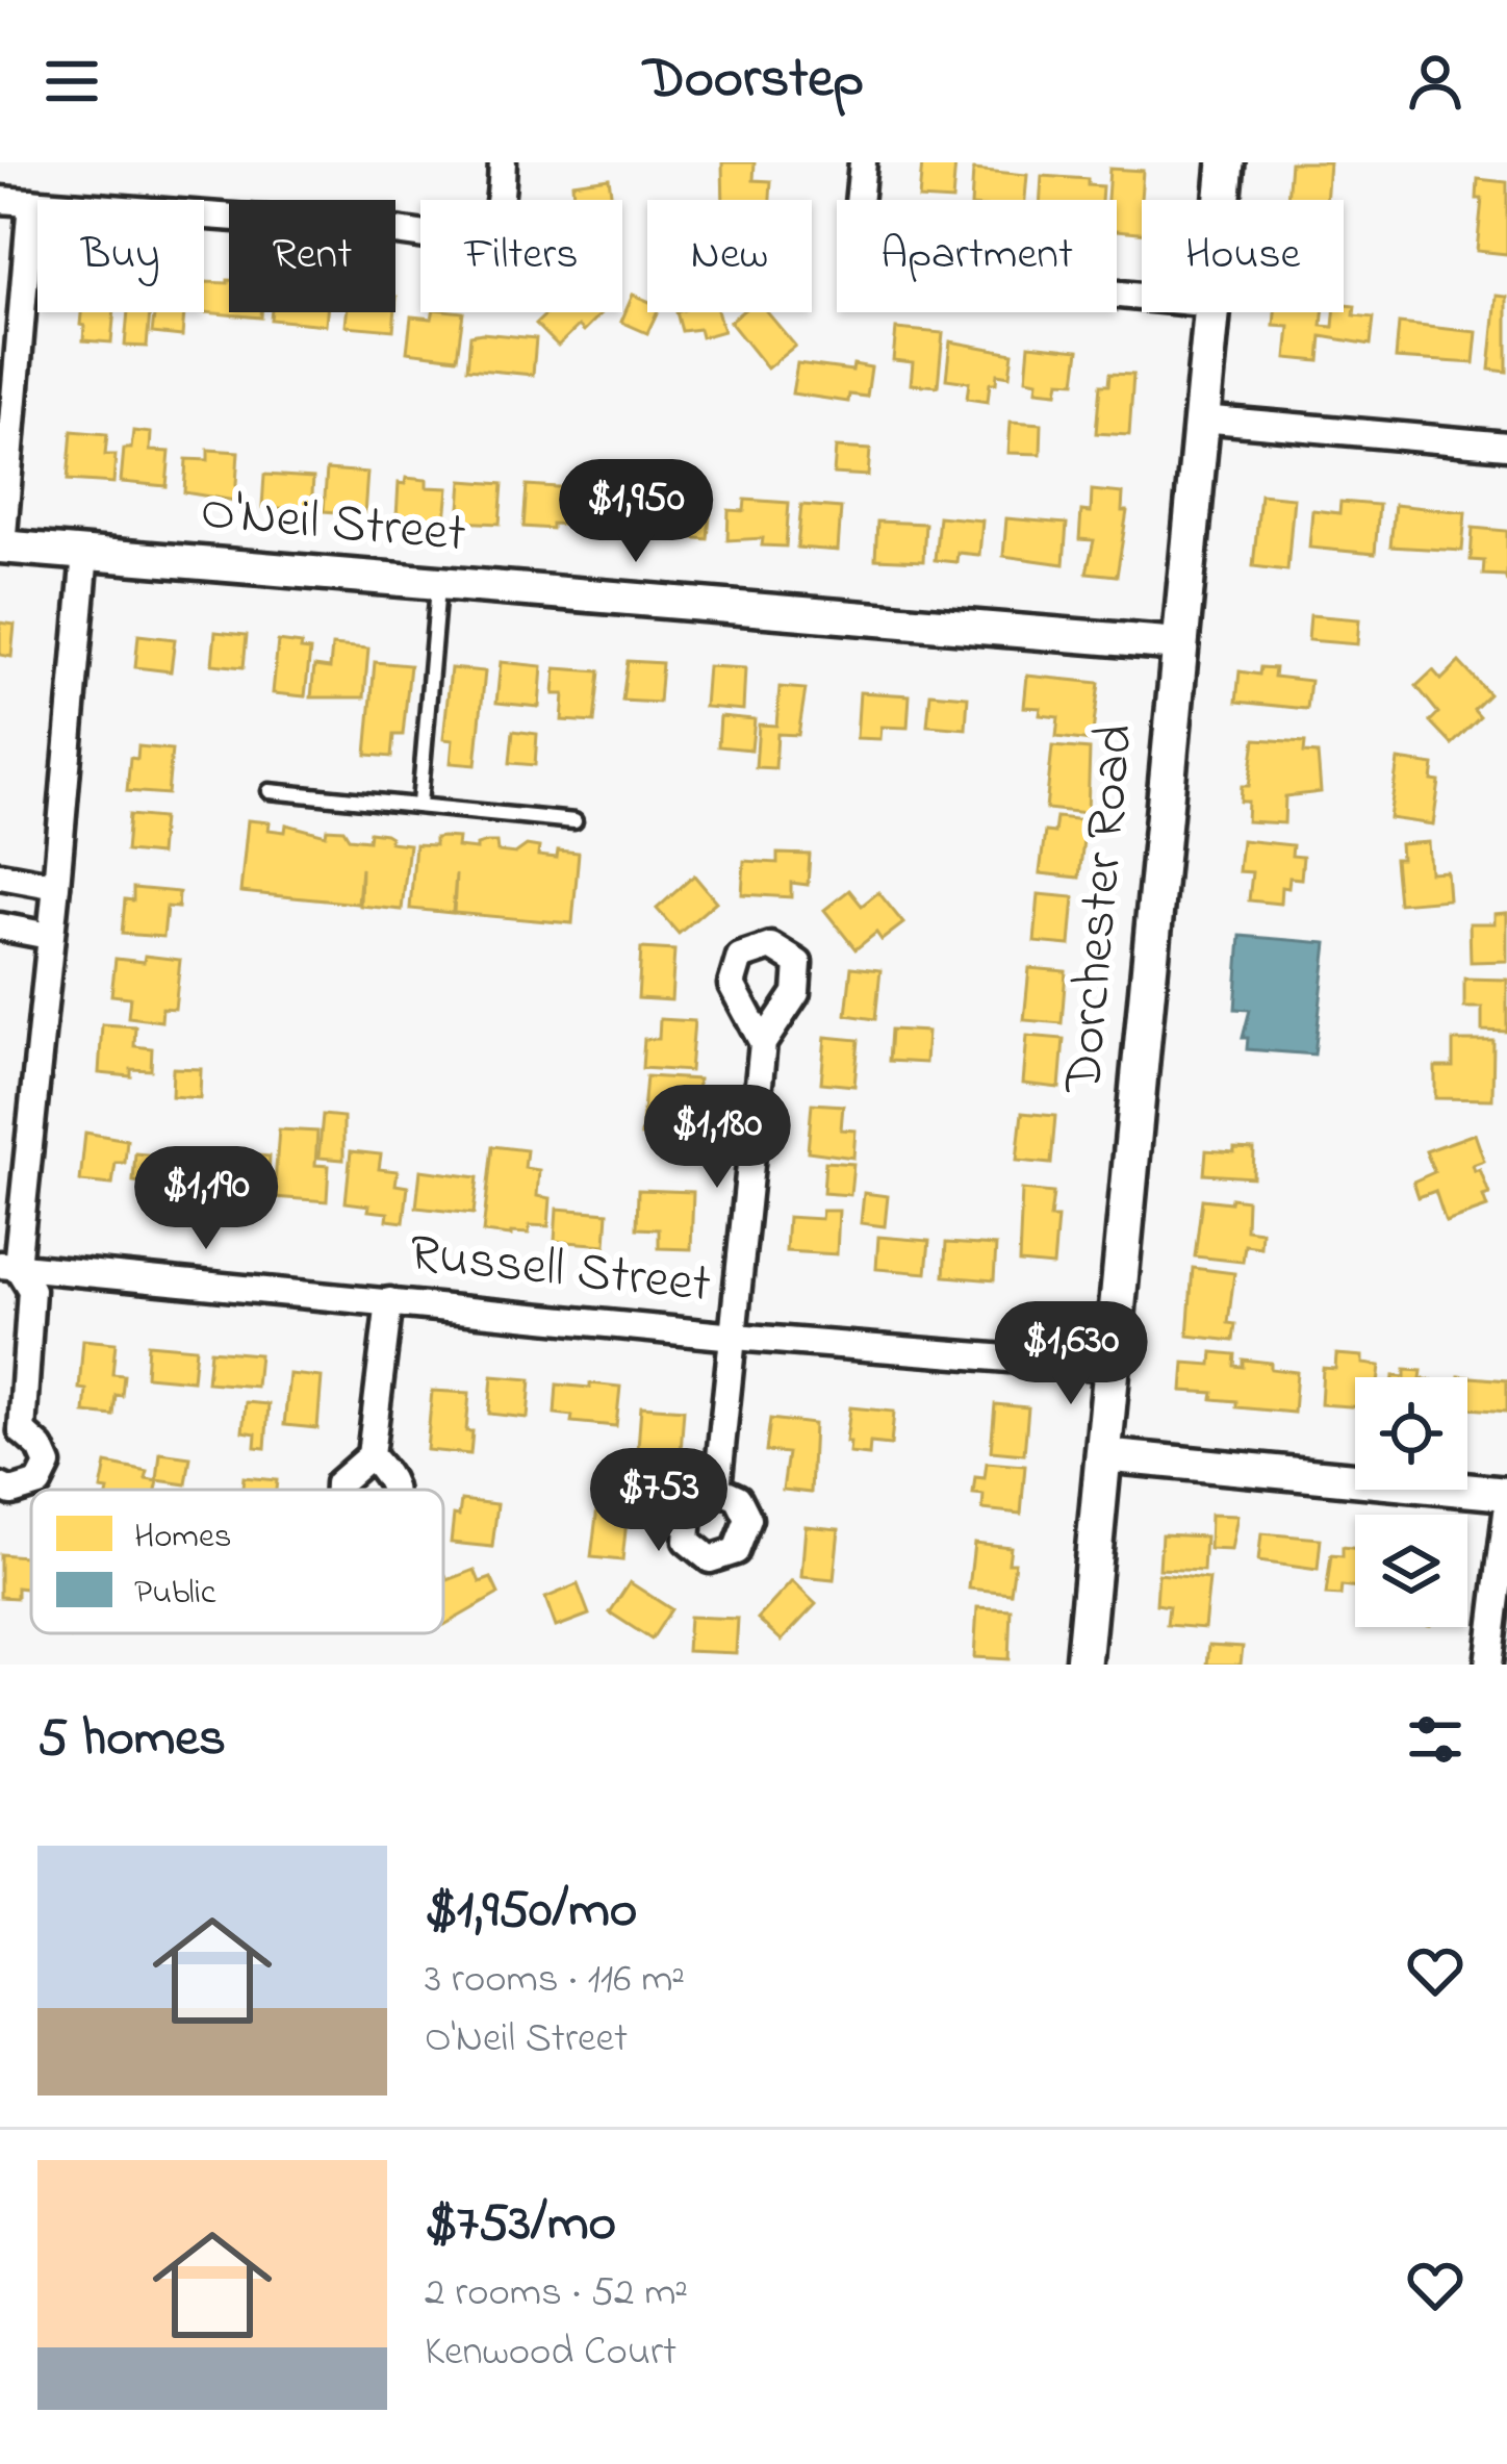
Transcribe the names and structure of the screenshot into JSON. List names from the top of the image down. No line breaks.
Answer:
{"streets":{"main road":["Dorchester Road"],"street":["O'Neil Street","Russell Street"]},"crossings":[["O'Neil Street","Dorchester Road"],["Dorchester Road","Russell Street"]],"legend":["Homes","Public"],"page":{"header":"Doorstep","chip":["Buy","Rent","Filters","New","Apartment","House"],"price":["$1,950","$1,180","$1,190","$1,630","$753"],"heading":"5 homes","list":[{"name":"$1,950/mo","note":"3 rooms · 116 m² · O'Neil Street"},{"name":"$753/mo","note":"2 rooms · 52 m² · Kenwood Court"}]}}
